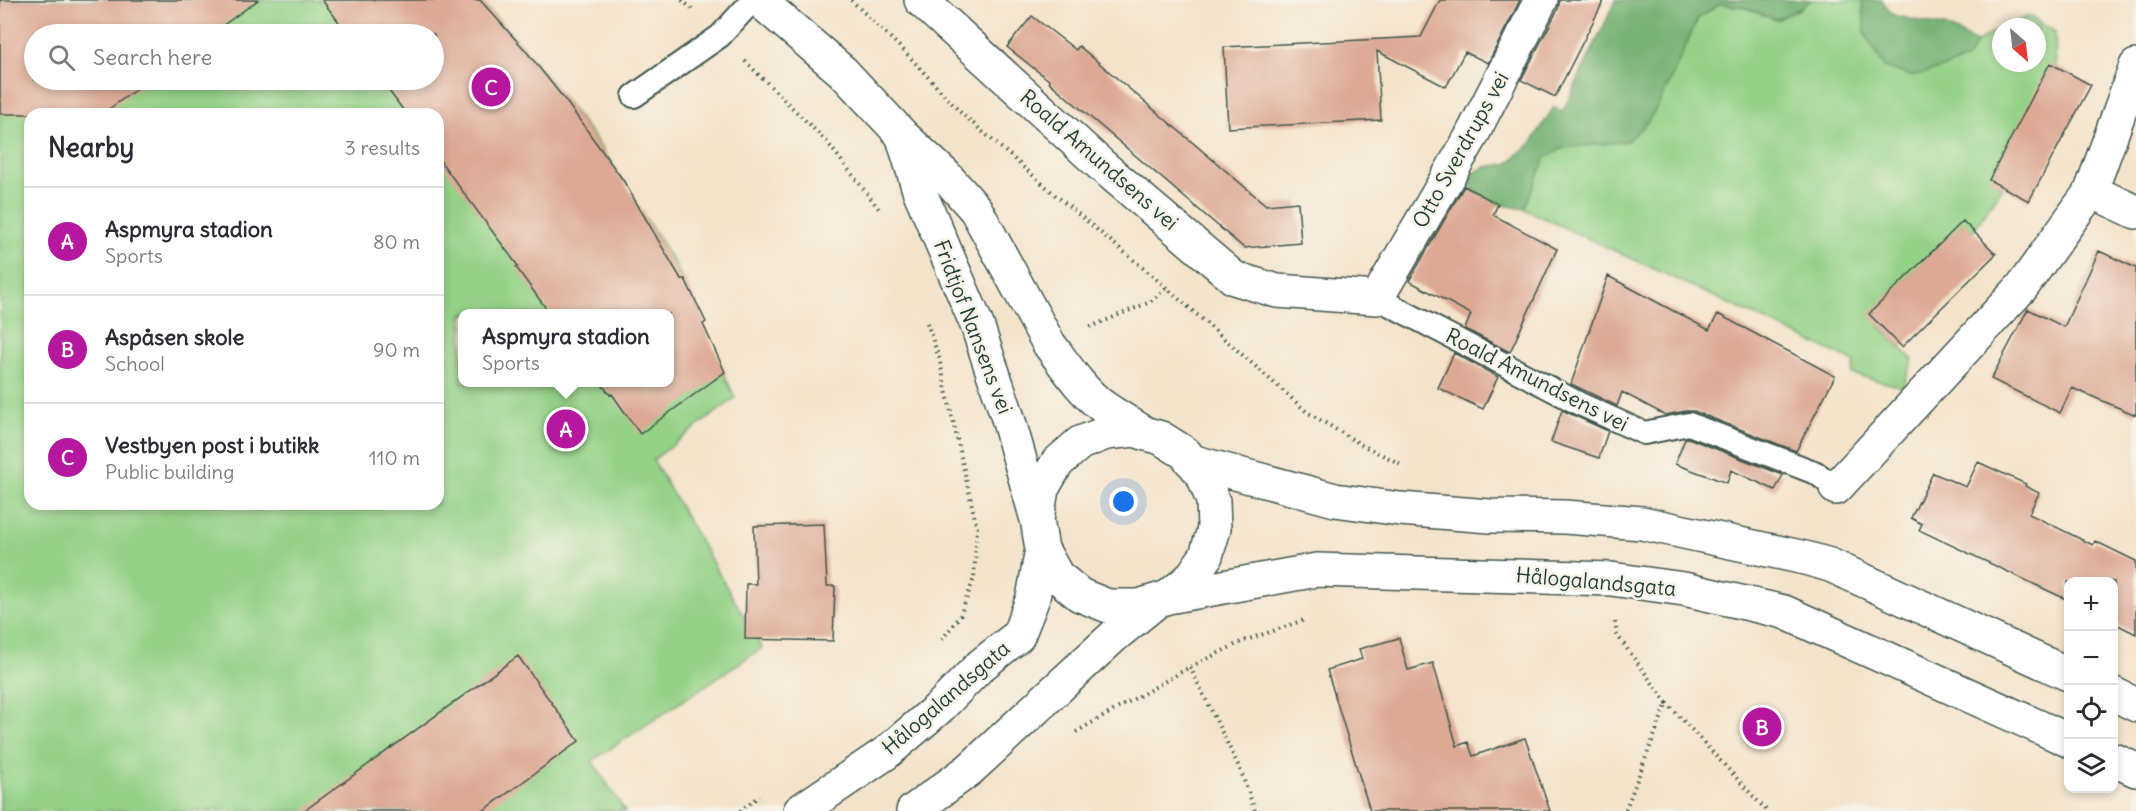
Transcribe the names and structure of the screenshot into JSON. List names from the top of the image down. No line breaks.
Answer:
{"streets":{"street":["Otto Sverdrups vei","Roald Amundsens vei","Fridtjof Nansens vei","Hålogalandsgata"]},"crossings":[["Otto Sverdrups vei","Roald Amundsens vei"],["Fridtjof Nansens vei","Hålogalandsgata"]],"north":"bottom right","page":{"search":"Search here","pins":["C","A","B"],"heading":["Nearby","3 results"],"list":[{"mark":"A","name":"Aspmyra stadion","note":"Sports","value":"80 m"},{"mark":"B","name":"Aspåsen skole","note":"School","value":"90 m"},{"mark":"C","name":"Vestbyen post i butikk","note":"Public building","value":"110 m"}],"popup":["Aspmyra stadion","Sports"],"map_buttons":["+","−"]}}
